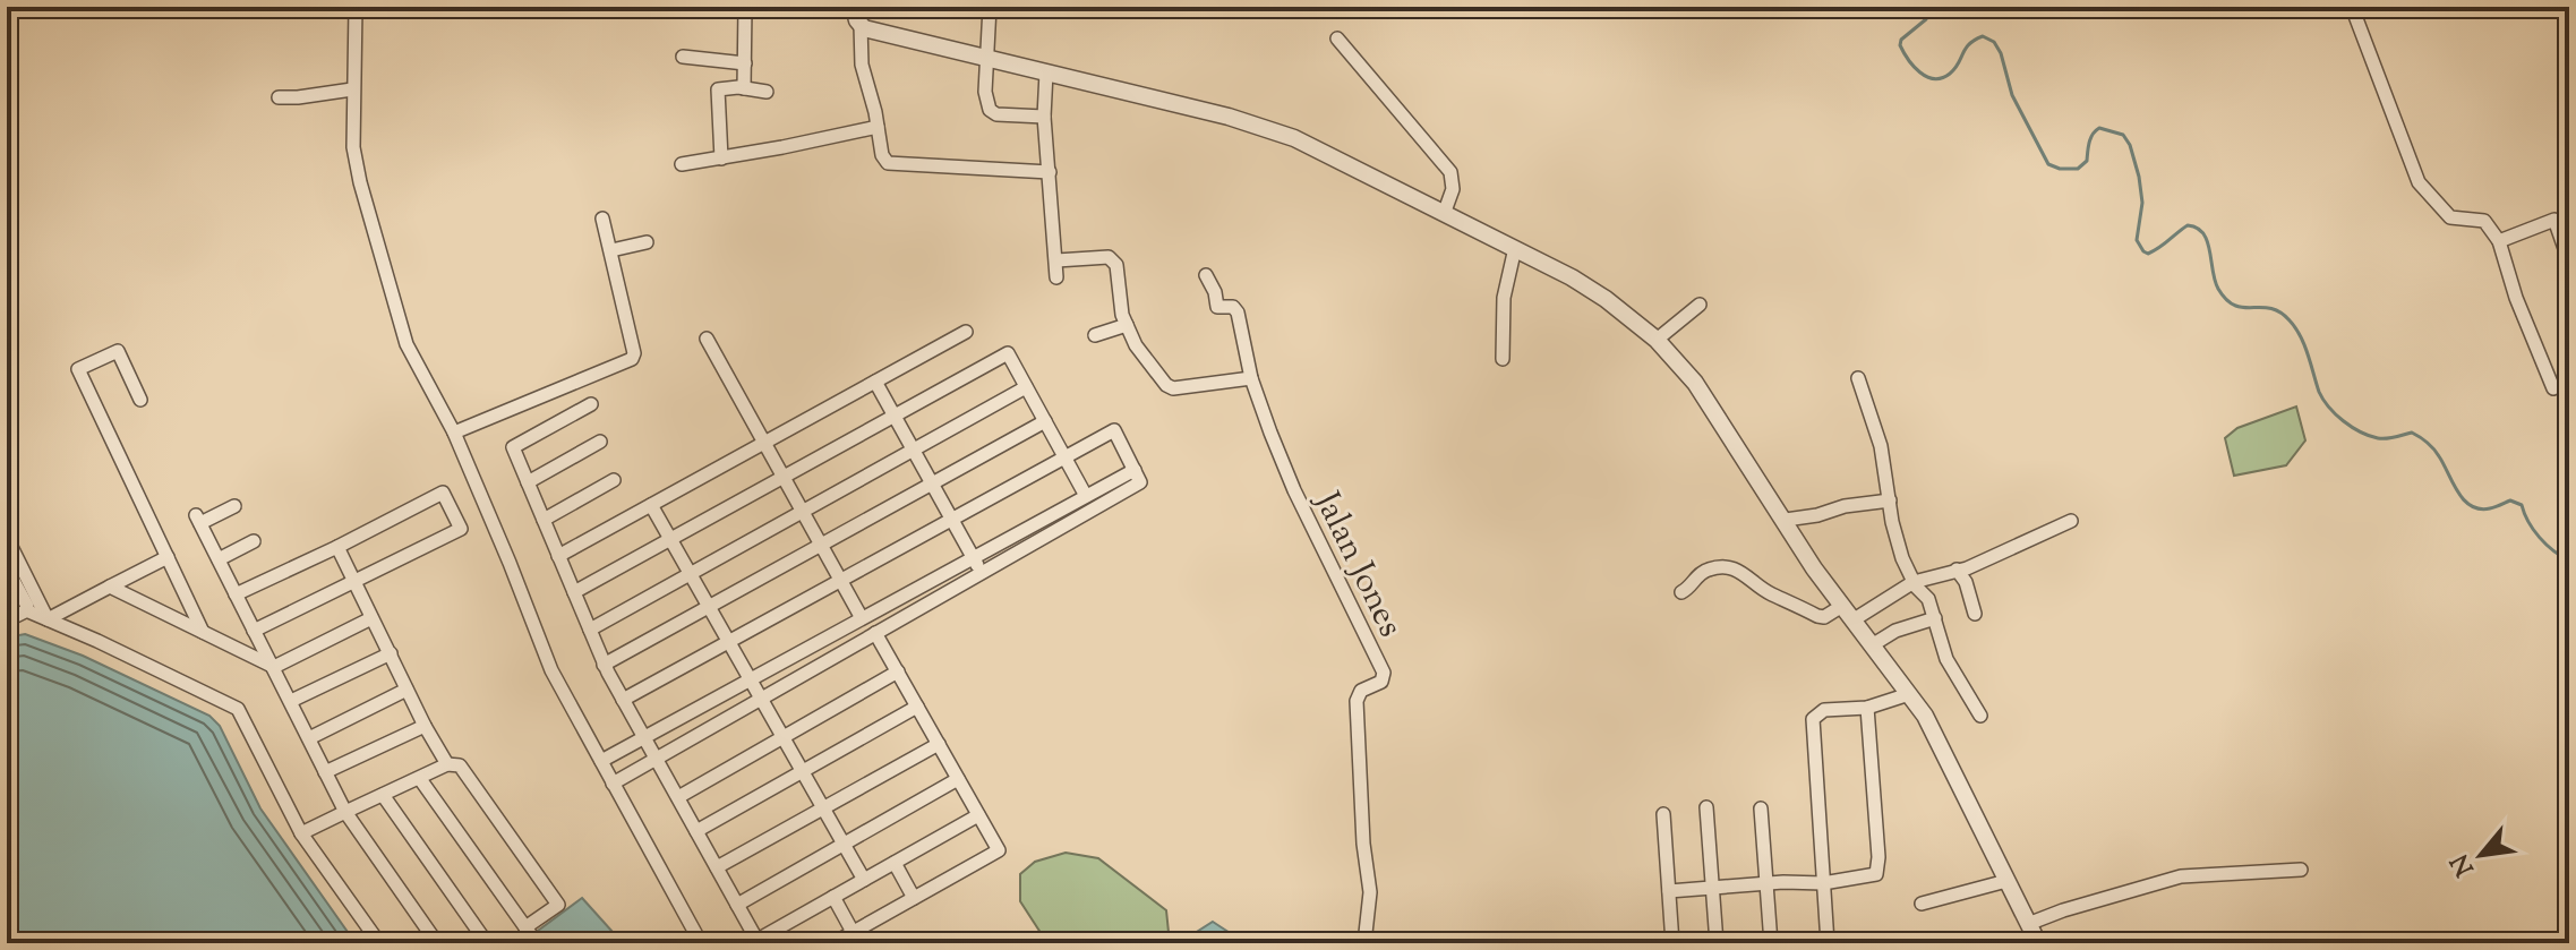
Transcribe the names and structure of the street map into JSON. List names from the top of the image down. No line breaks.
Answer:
{"streets":{"street":["Jalan Jones"]},"north":"bottom left"}
